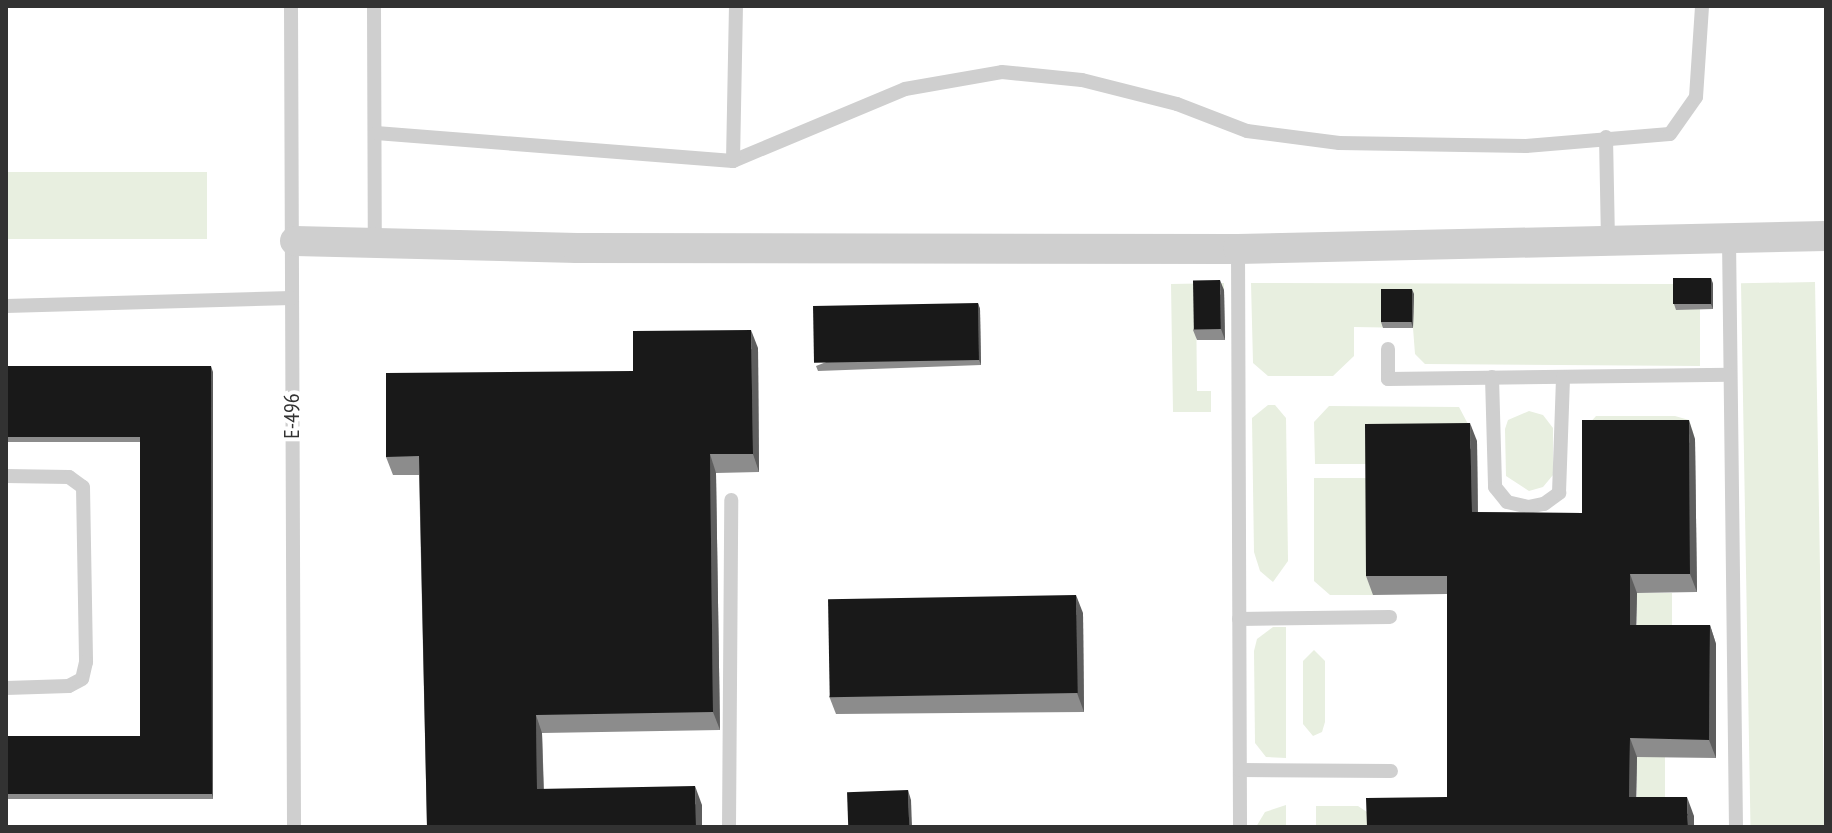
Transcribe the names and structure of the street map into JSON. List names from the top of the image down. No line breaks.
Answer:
{"streets":{"lane":["E-496"]}}
